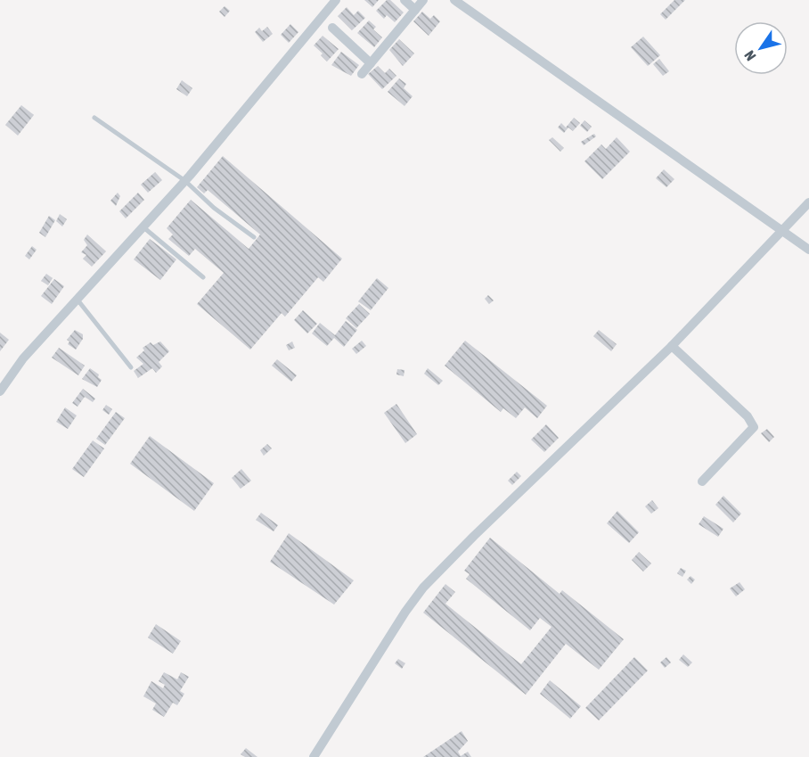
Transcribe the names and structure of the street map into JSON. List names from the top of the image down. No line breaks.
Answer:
{"north":"bottom left"}
